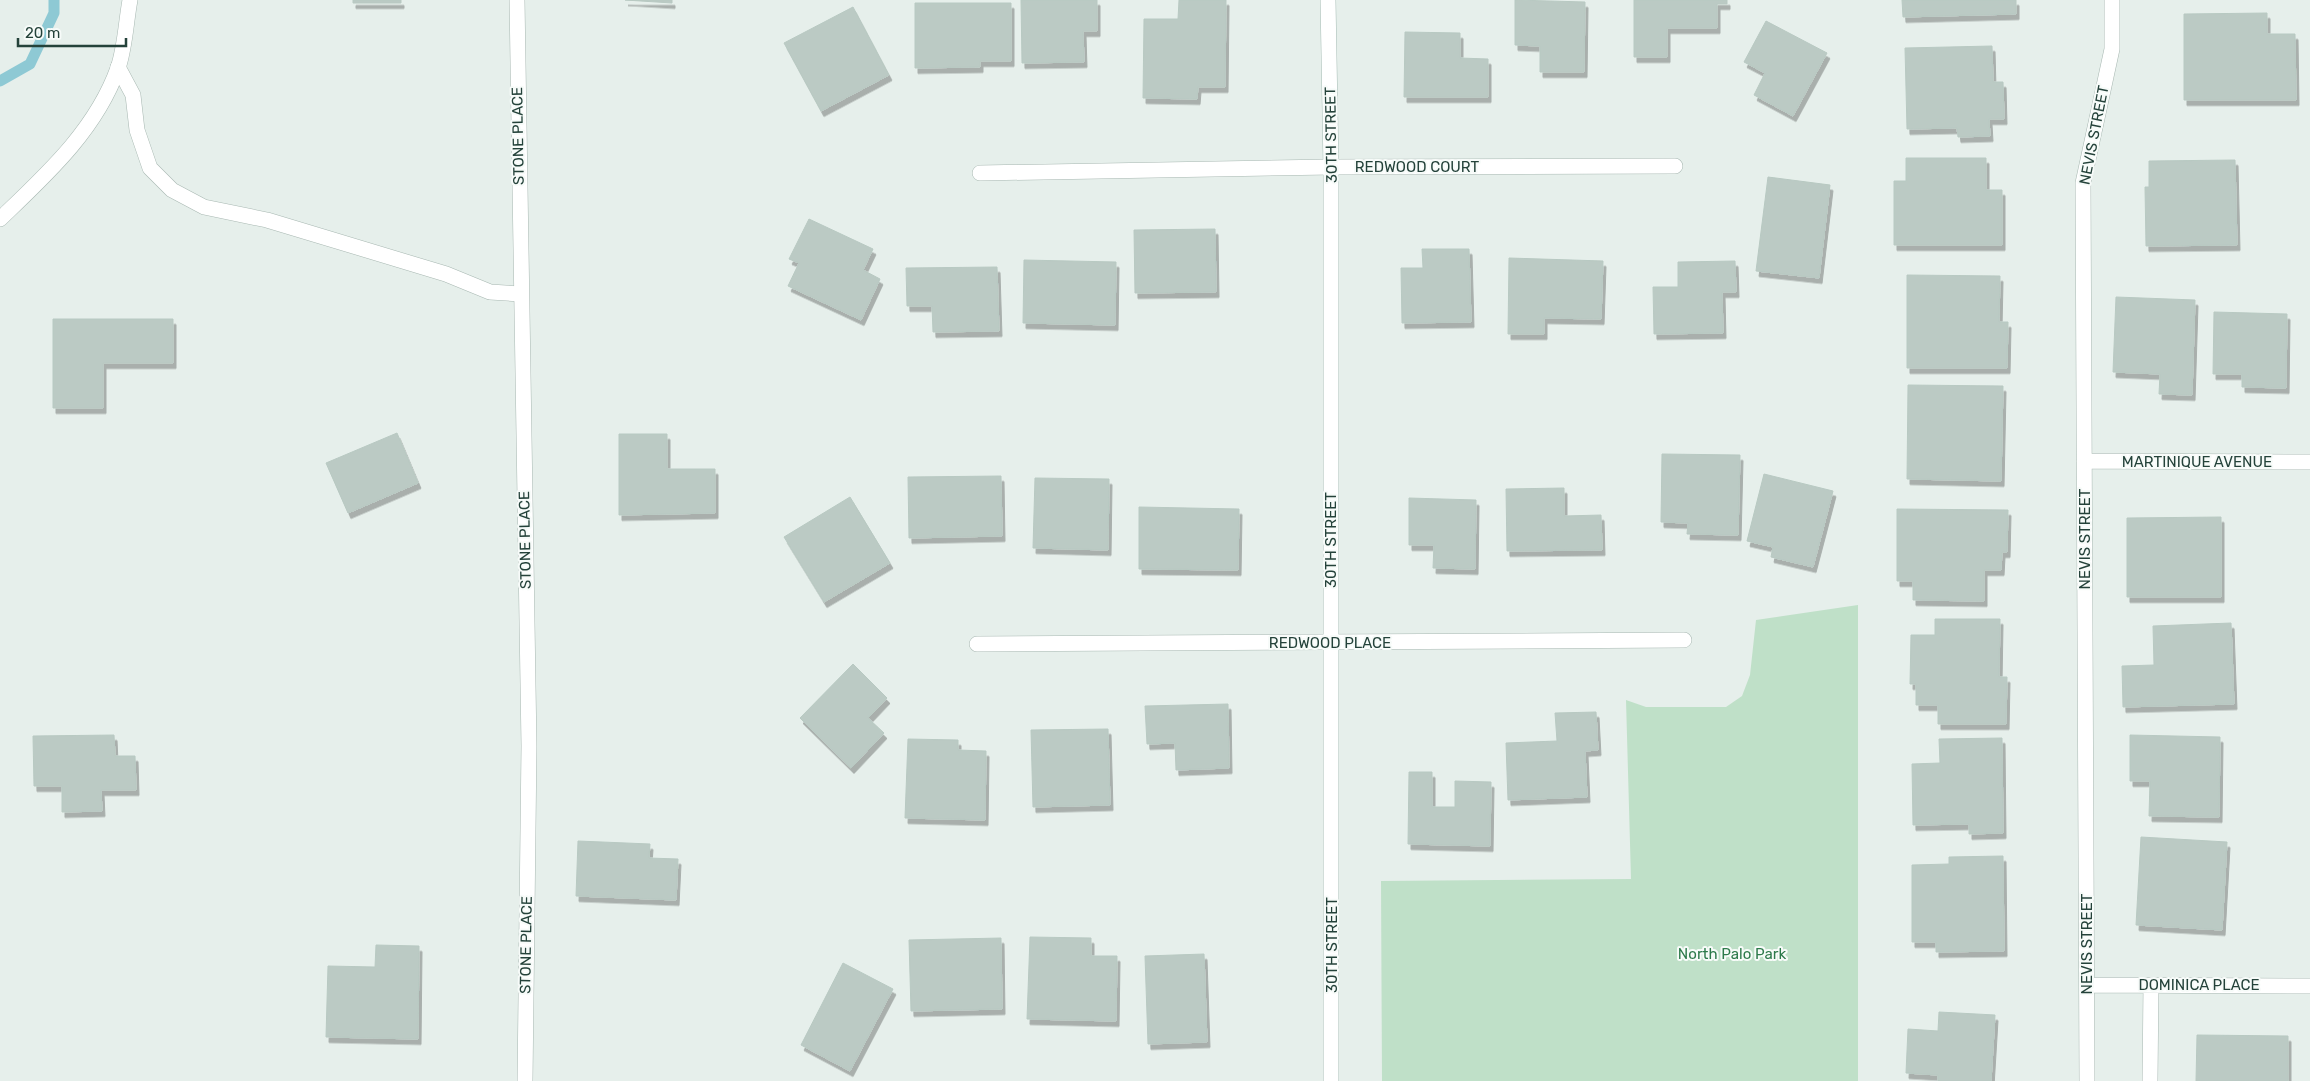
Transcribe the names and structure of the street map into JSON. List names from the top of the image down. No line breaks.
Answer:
{"streets":{"street":["30TH STREET","NEVIS STREET","STONE PLACE","REDWOOD COURT","MARTINIQUE AVENUE","REDWOOD PLACE","DOMINICA PLACE"]},"crossings":[["30TH STREET","REDWOOD COURT"],["30TH STREET","REDWOOD PLACE"],["NEVIS STREET","MARTINIQUE AVENUE"],["NEVIS STREET","DOMINICA PLACE"]],"parks":["North Palo Park"],"scale_bar":"20 m"}
